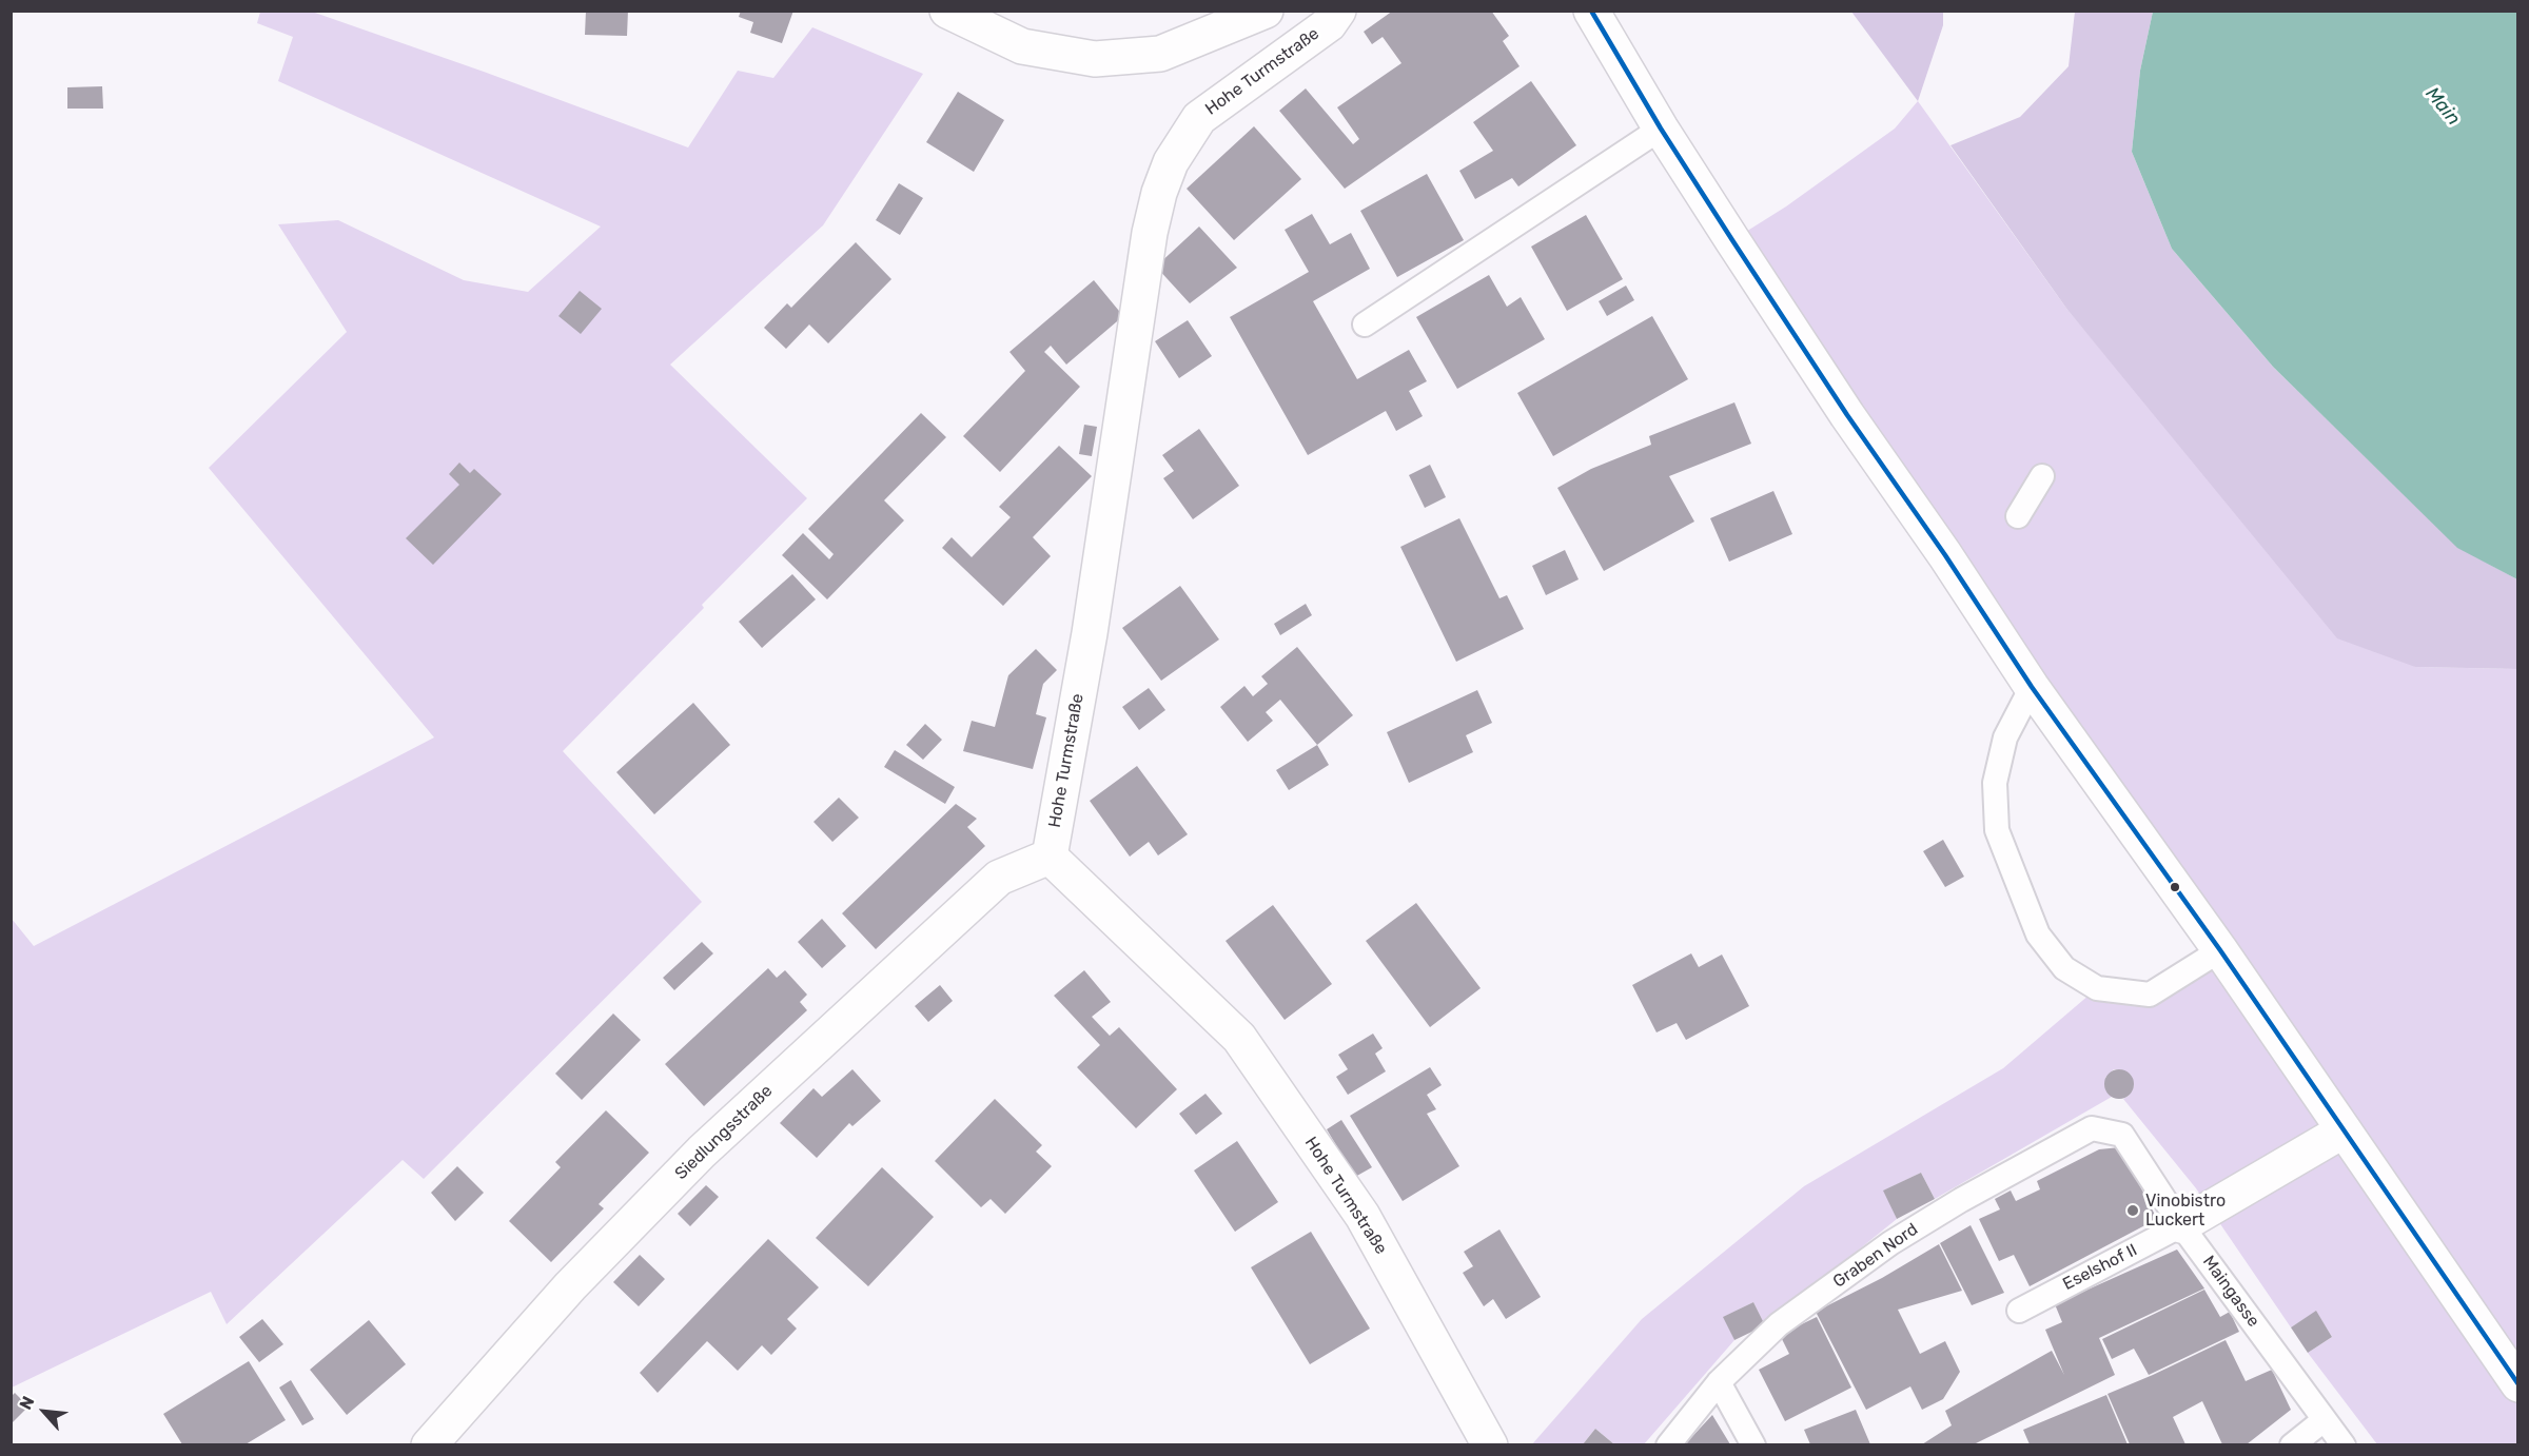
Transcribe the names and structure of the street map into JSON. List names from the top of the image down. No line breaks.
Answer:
{"streets":{"street":["Hohe Turmstraße","Siedlungsstraße"],"lane":["Graben Nord","Eselshof II","Maingasse"]},"crossings":[["Hohe Turmstraße","Siedlungsstraße"],["Graben Nord","Maingasse"],["Eselshof II","Maingasse"]],"water":["Main"],"places":["Vinobistro Luckert"],"north":"top left"}
